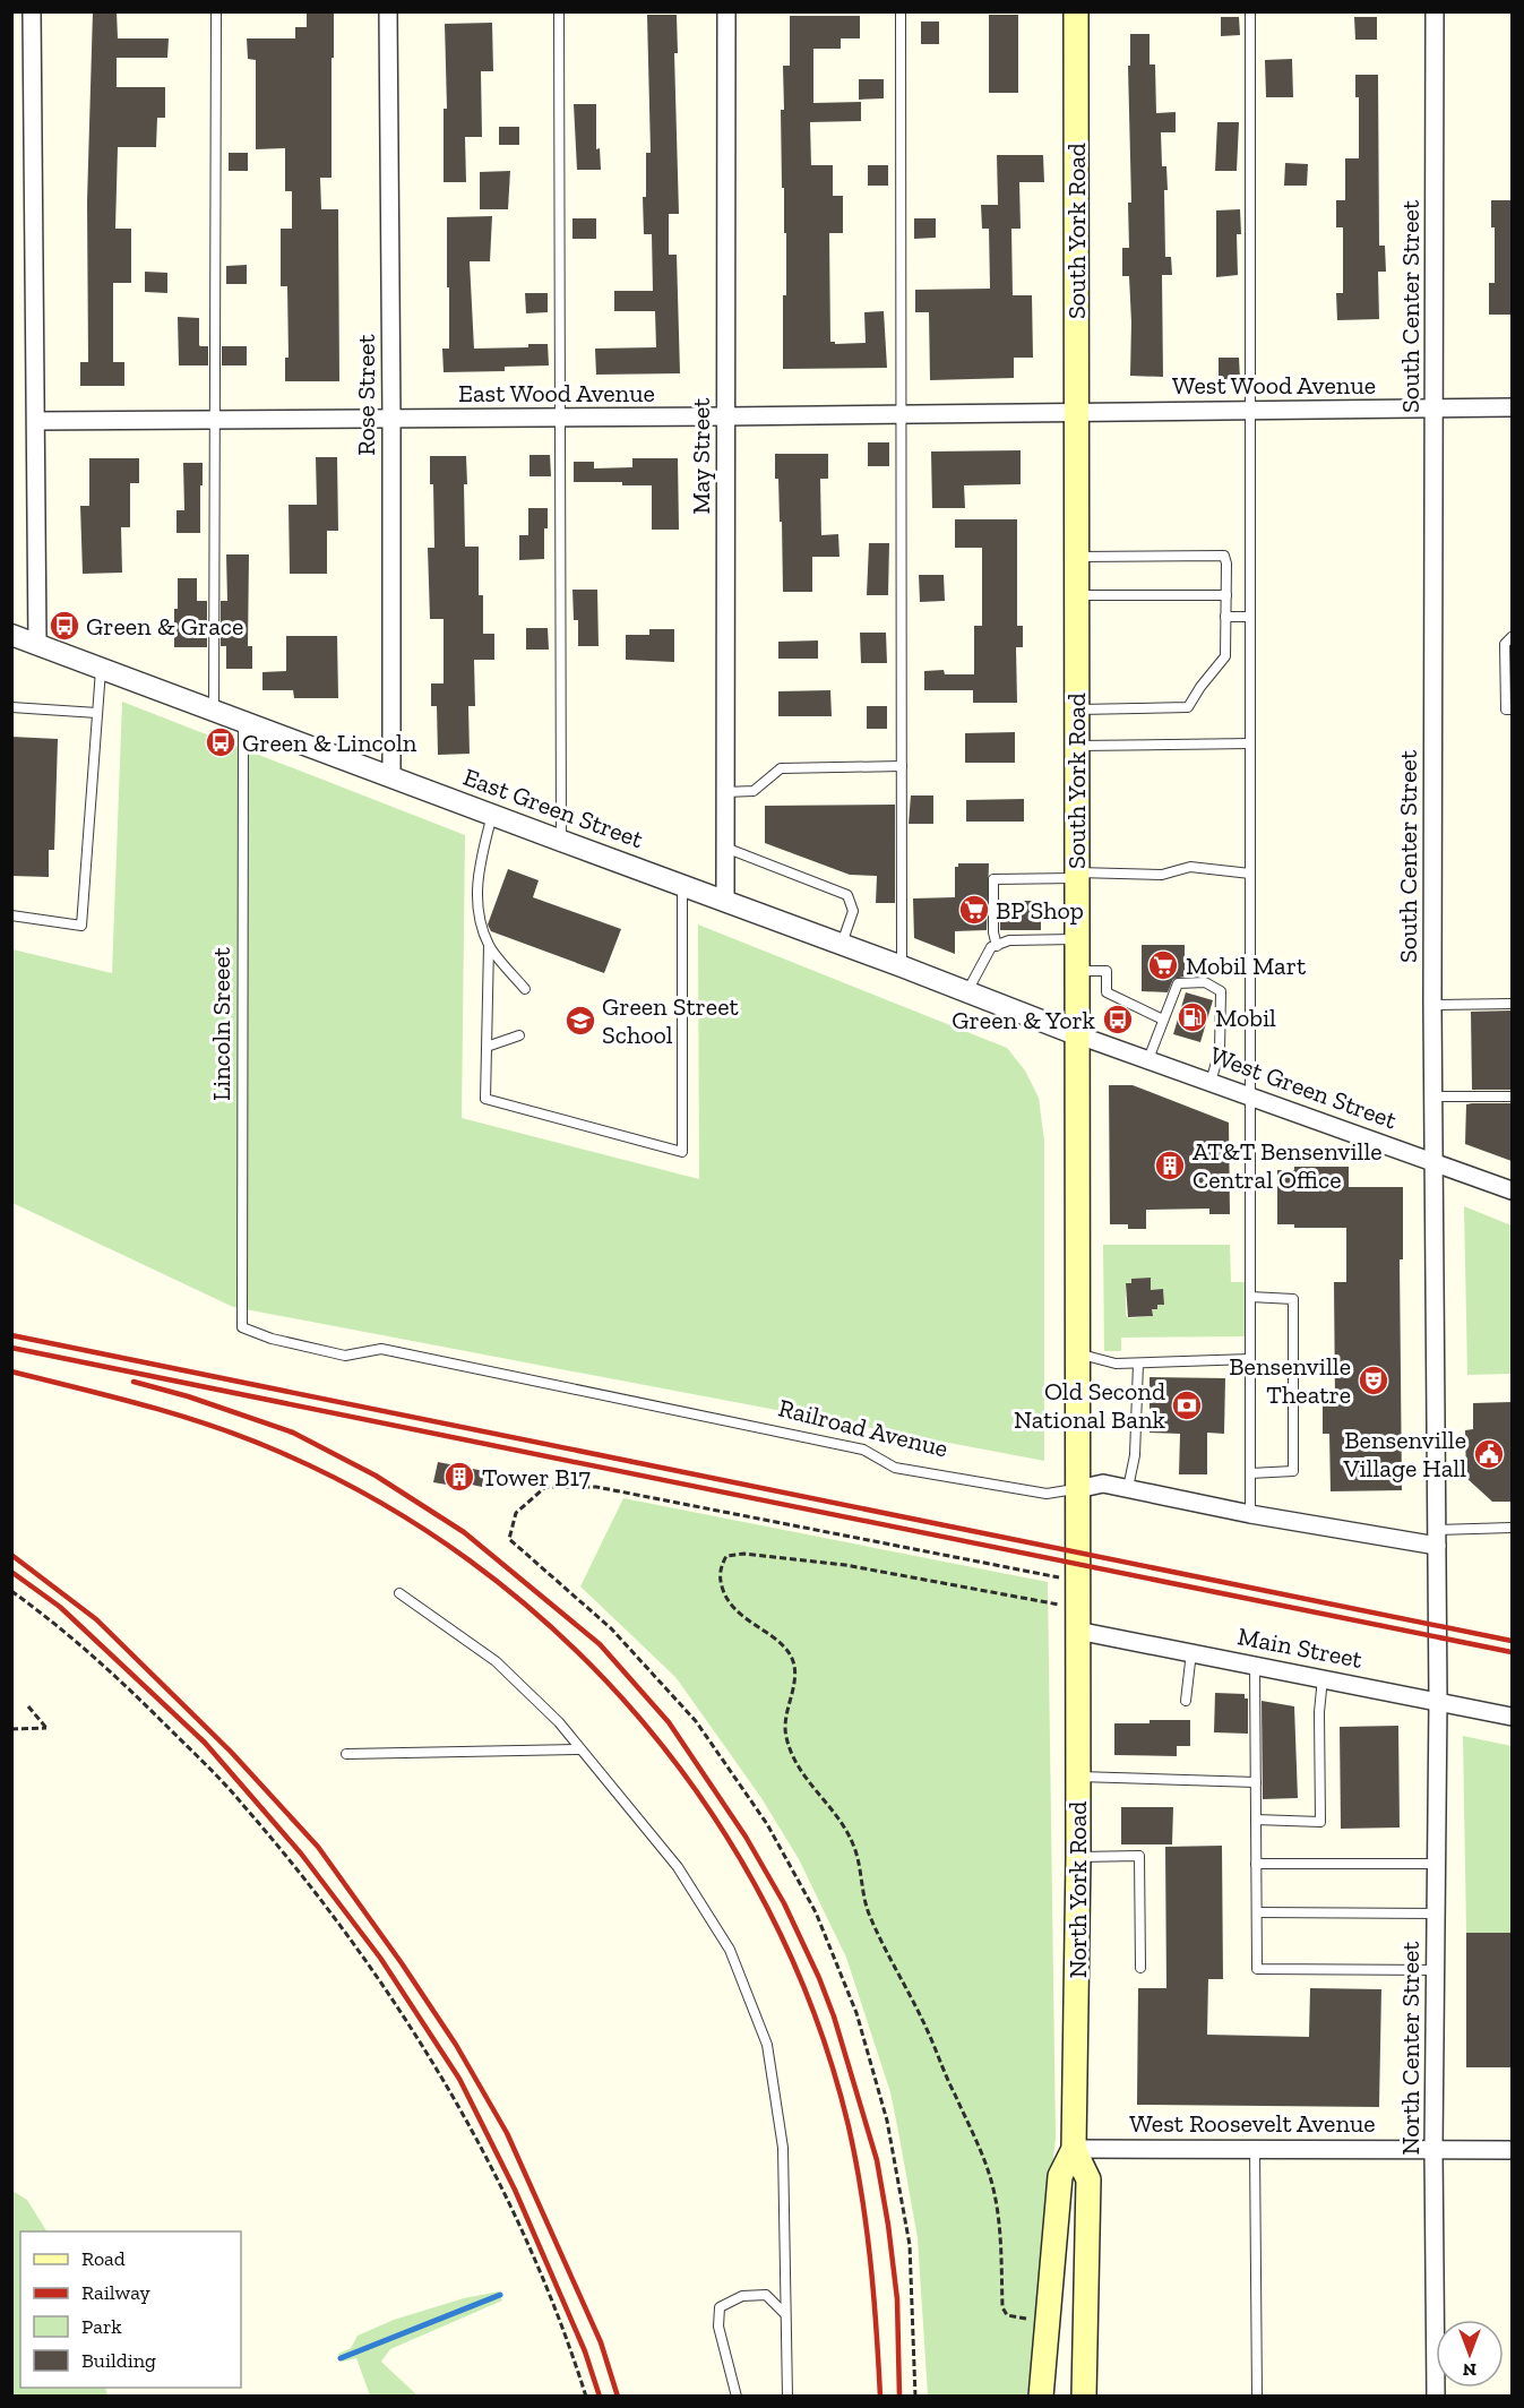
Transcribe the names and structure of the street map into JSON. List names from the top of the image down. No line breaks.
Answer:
{"streets":{"main road":["South York Road","North York Road"],"street":["South Center Street","West Wood Avenue","East Wood Avenue","Rose Street","May Street","East Green Street","West Green Street","Railroad Avenue","Main Street","North Center Street","West Roosevelt Avenue"],"lane":["Lincoln Sreeet"]},"crossings":[["South York Road","West Wood Avenue"],["South York Road","East Wood Avenue"],["South York Road","East Green Street"],["South York Road","West Green Street"],["South York Road","Railroad Avenue"],["South York Road","Main Street"],["South York Road","North York Road"],["South Center Street","West Wood Avenue"],["South Center Street","West Green Street"],["South Center Street","Railroad Avenue"],["South Center Street","Main Street"],["South Center Street","North Center Street"],["West Wood Avenue","East Wood Avenue"],["East Wood Avenue","Rose Street"],["East Wood Avenue","May Street"],["Rose Street","East Green Street"],["May Street","East Green Street"],["East Green Street","Lincoln Sreeet"],["East Green Street","West Green Street"],["Lincoln Sreeet","Railroad Avenue"],["Main Street","North York Road"],["Main Street","North Center Street"],["North York Road","West Roosevelt Avenue"],["North Center Street","West Roosevelt Avenue"]],"places":{"bus stop":["Green & Grace","Green & Lincoln","Green & York"],"supermarket":["BP Shop","Mobil Mart"],"fuel station":["Mobil"],"school or university":["Green Street School"],"building":["AT&T Bensenville Central Office","Tower B17"],"theatre":["Bensenville Theatre"],"bank":["Old Second National Bank"],"public building":["Bensenville Village Hall"]},"legend":["Road","Railway","Park","Building"],"north":"bottom"}
